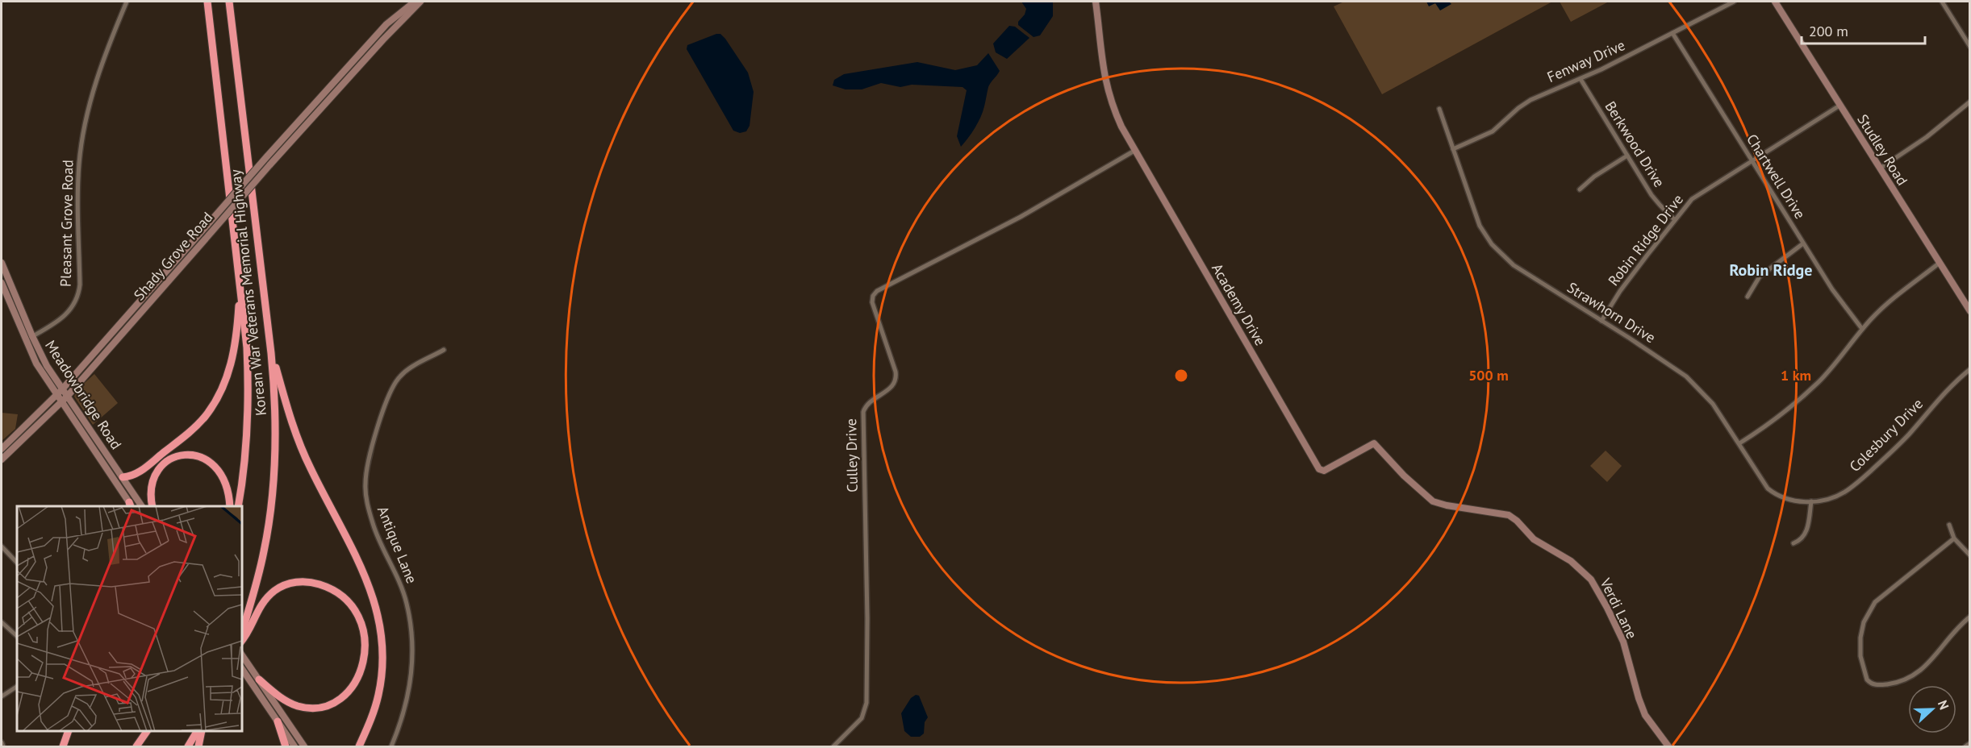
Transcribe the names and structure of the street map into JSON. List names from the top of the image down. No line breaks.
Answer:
{"streets":{"highway":["Korean War Veterans Memorial Highway"],"main road":["Studley Road","Shady Grove Road","Academy Drive","Meadowbridge Road","Verdi Lane"],"street":["Fenway Drive","Berkwood Drive","Chartwell Drive","Pleasant Grove Road","Robin Ridge Drive","Strawhorn Drive","Colesbury Drive","Culley Drive","Antique Lane"]},"crossings":[["Fenway Drive","Berkwood Drive"],["Fenway Drive","Chartwell Drive"],["Fenway Drive","Strawhorn Drive"],["Berkwood Drive","Robin Ridge Drive"],["Studley Road","Robin Ridge Drive"],["Chartwell Drive","Robin Ridge Drive"],["Pleasant Grove Road","Meadowbridge Road"],["Robin Ridge Drive","Strawhorn Drive"],["Shady Grove Road","Meadowbridge Road"],["Academy Drive","Culley Drive"],["Academy Drive","Verdi Lane"],["Strawhorn Drive","Colesbury Drive"]],"districts":["Robin Ridge"],"scale_bar":"200 m","north":"right","rings":["500 m","1 km"]}
